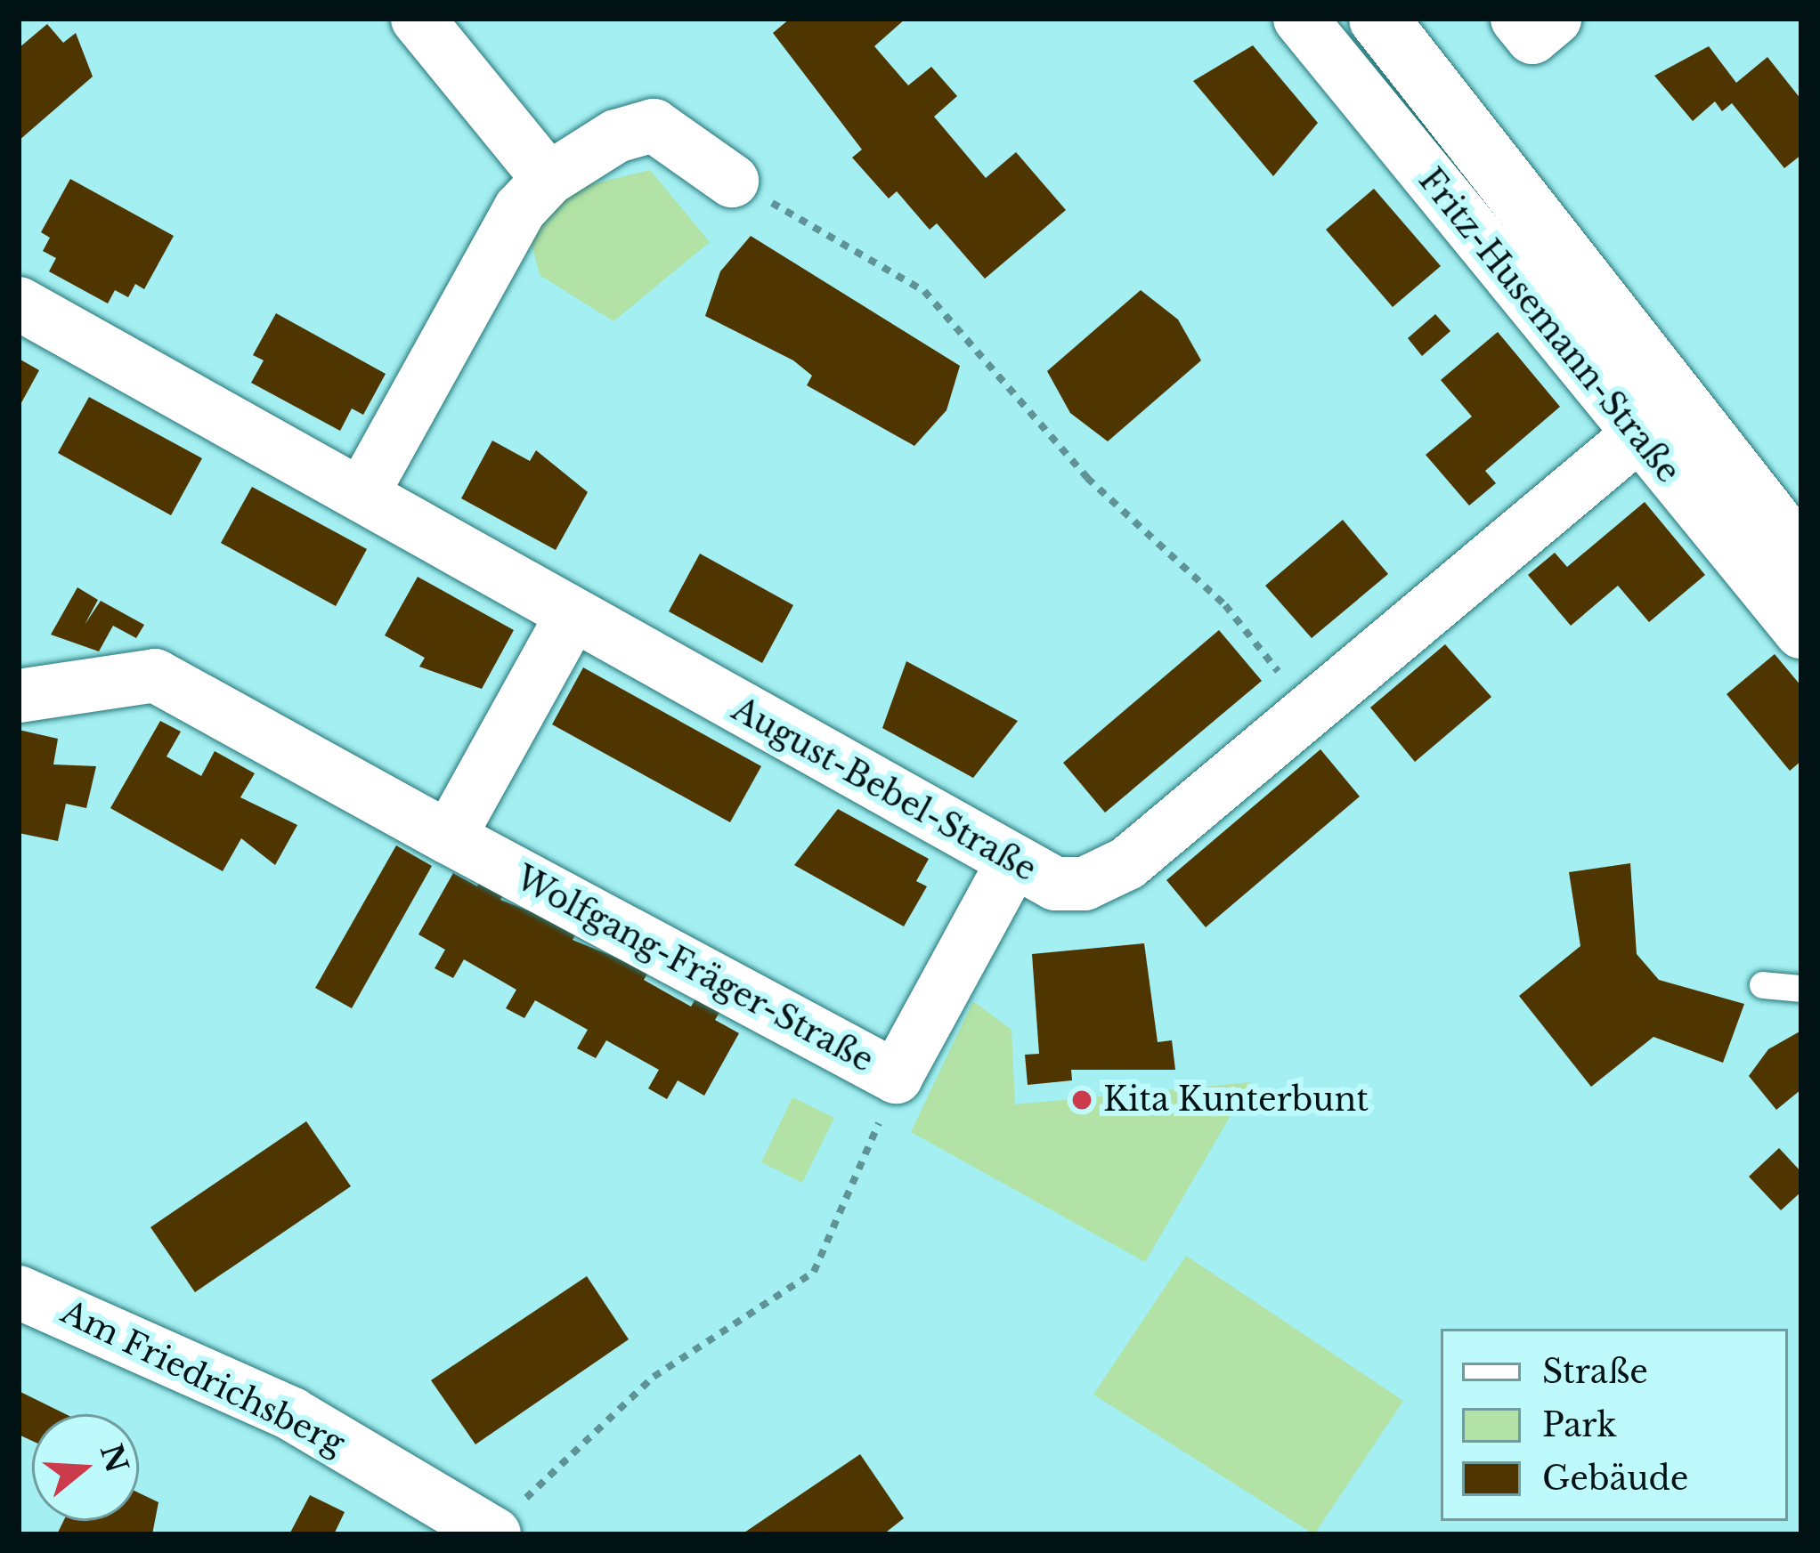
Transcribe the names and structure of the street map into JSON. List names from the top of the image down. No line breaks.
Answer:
{"streets":{"street":["Fritz-Husemann-Straße","August-Bebel-Straße","Wolfgang-Fräger-Straße","Am Friedrichsberg"]},"crossings":[["Fritz-Husemann-Straße","August-Bebel-Straße"],["August-Bebel-Straße","Wolfgang-Fräger-Straße"]],"places":["Kita Kunterbunt"],"legend":["Straße","Park","Gebäude"],"north":"right"}
